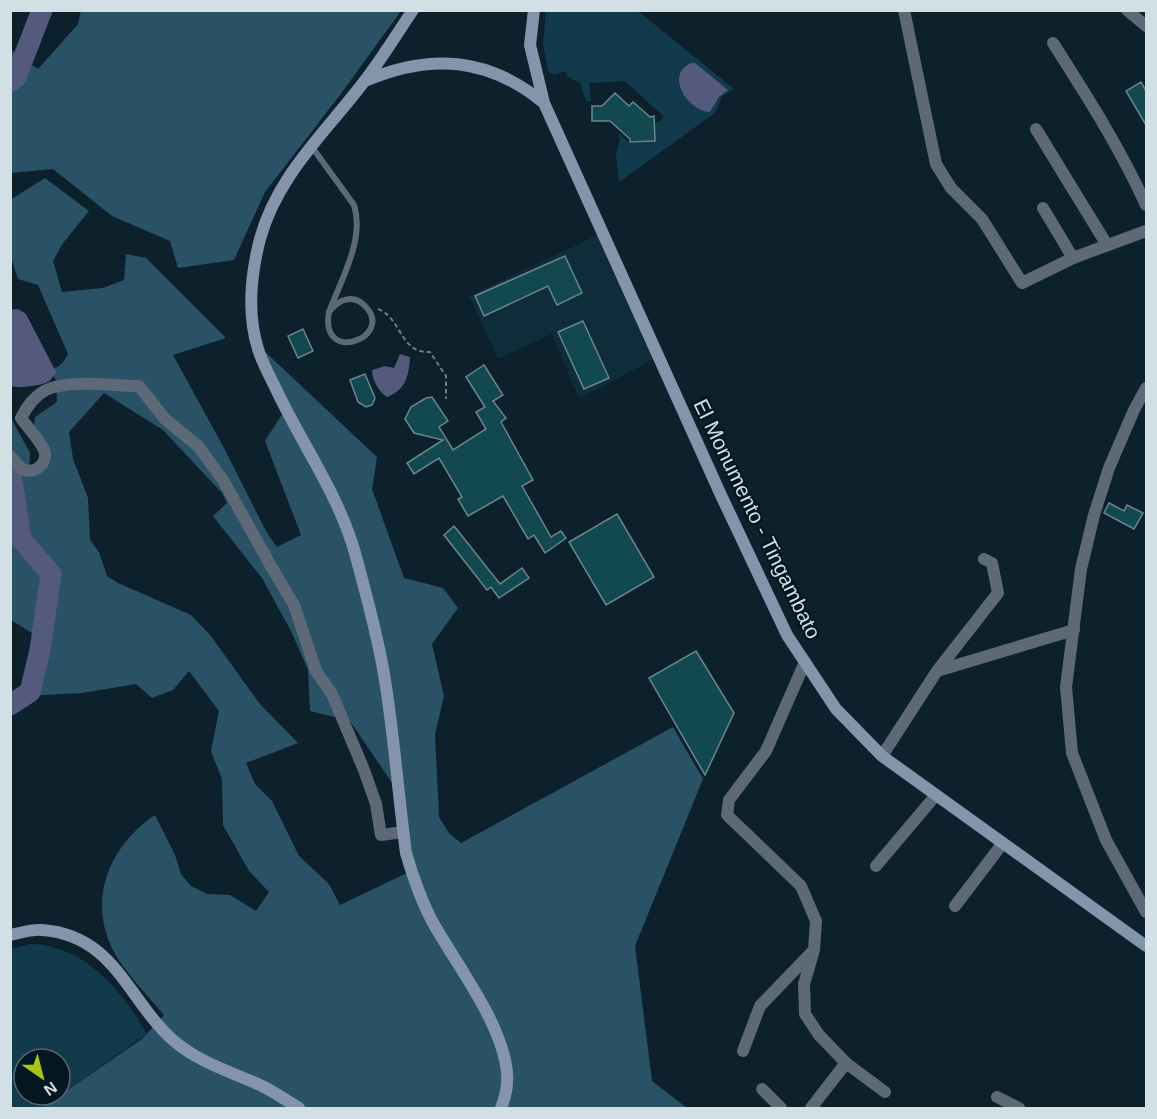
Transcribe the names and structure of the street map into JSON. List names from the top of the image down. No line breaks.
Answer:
{"streets":{"main road":["El Monumento - Tingambato"]},"north":"bottom right"}
